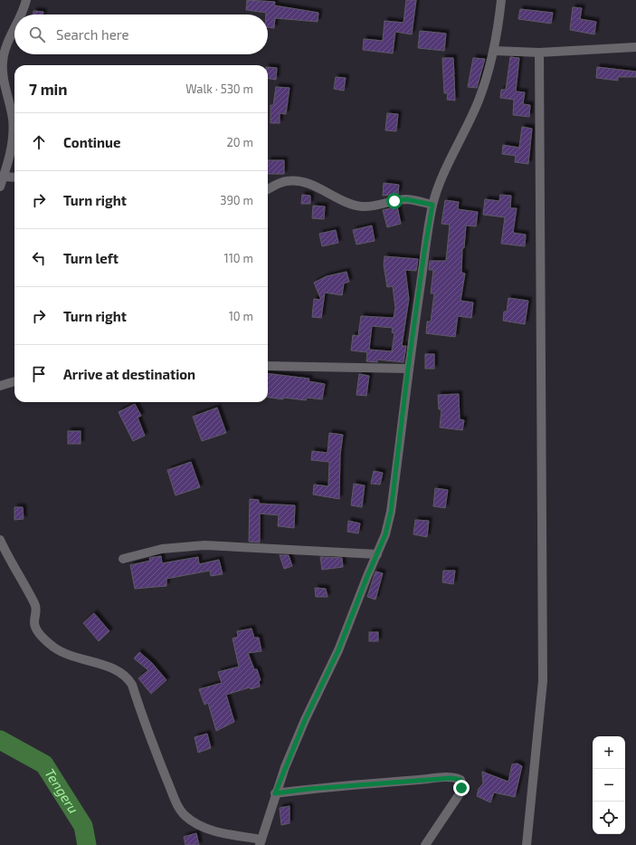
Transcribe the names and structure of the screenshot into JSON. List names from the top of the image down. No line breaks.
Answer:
{"water":["Tengeru"],"page":{"search":"Search here","heading":["7 min","Walk · 530 m"],"list":[["Continue","20 m"],["Turn right","390 m"],["Turn left","110 m"],["Turn right","10 m"],"Arrive at destination"],"map_buttons":["+","−"]}}
